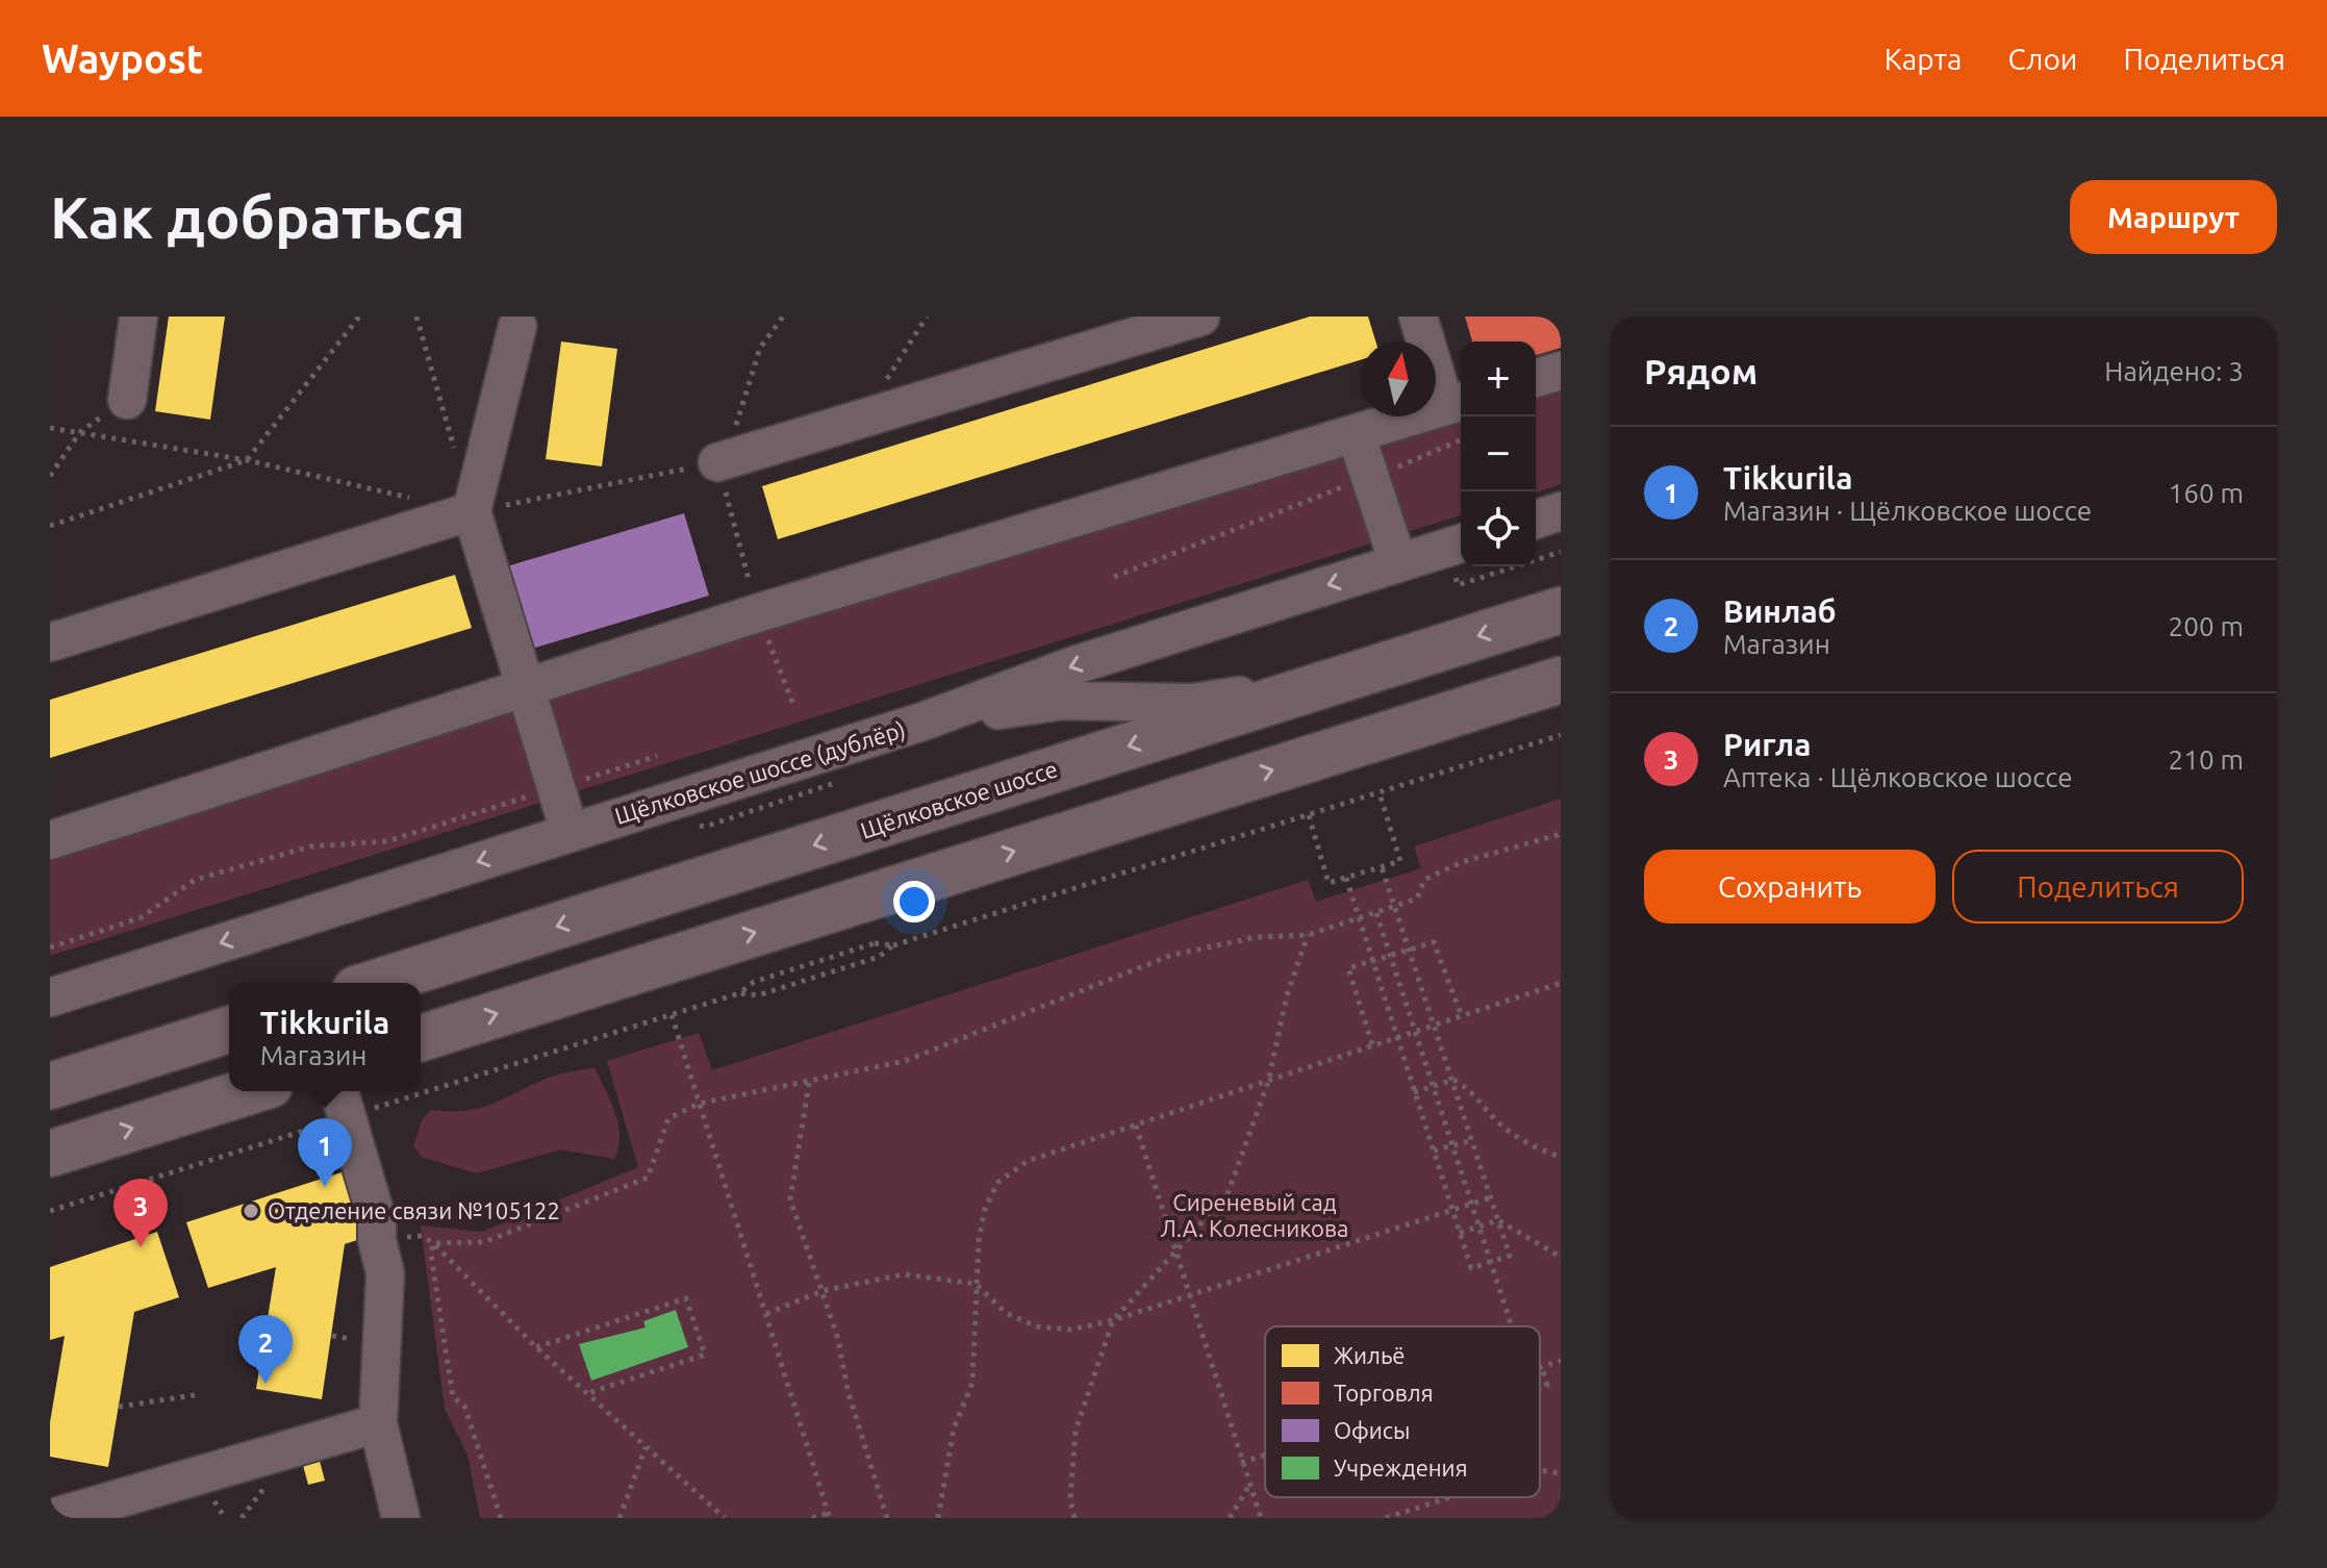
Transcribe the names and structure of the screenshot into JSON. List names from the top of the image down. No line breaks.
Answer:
{"streets":{"main road":["Щёлковское шоссе"],"street":["Щёлковское шоссе (дублёр)"]},"parks":["Сиреневый сад Л.А. Колесникова"],"places":["Отделение связи №105122"],"legend":["Жильё","Торговля","Офисы","Учреждения"],"north":"top","page":{"header":"Waypost","nav":["Карта","Слои","Поделиться"],"buttons":["Маршрут",["Сохранить","Поделиться"]],"title":"Как добраться","heading":["Рядом","Найдено: 3"],"map_buttons":["+","−"],"list":[{"mark":"1","name":"Tikkurila","note":"Магазин · Щёлковское шоссе","value":"160 m"},{"mark":"2","name":"Винлаб","note":"Магазин","value":"200 m"},{"mark":"3","name":"Ригла","note":"Аптека · Щёлковское шоссе","value":"210 m"}],"popup":["Tikkurila","Магазин"],"pins":["1","3","2"]}}
